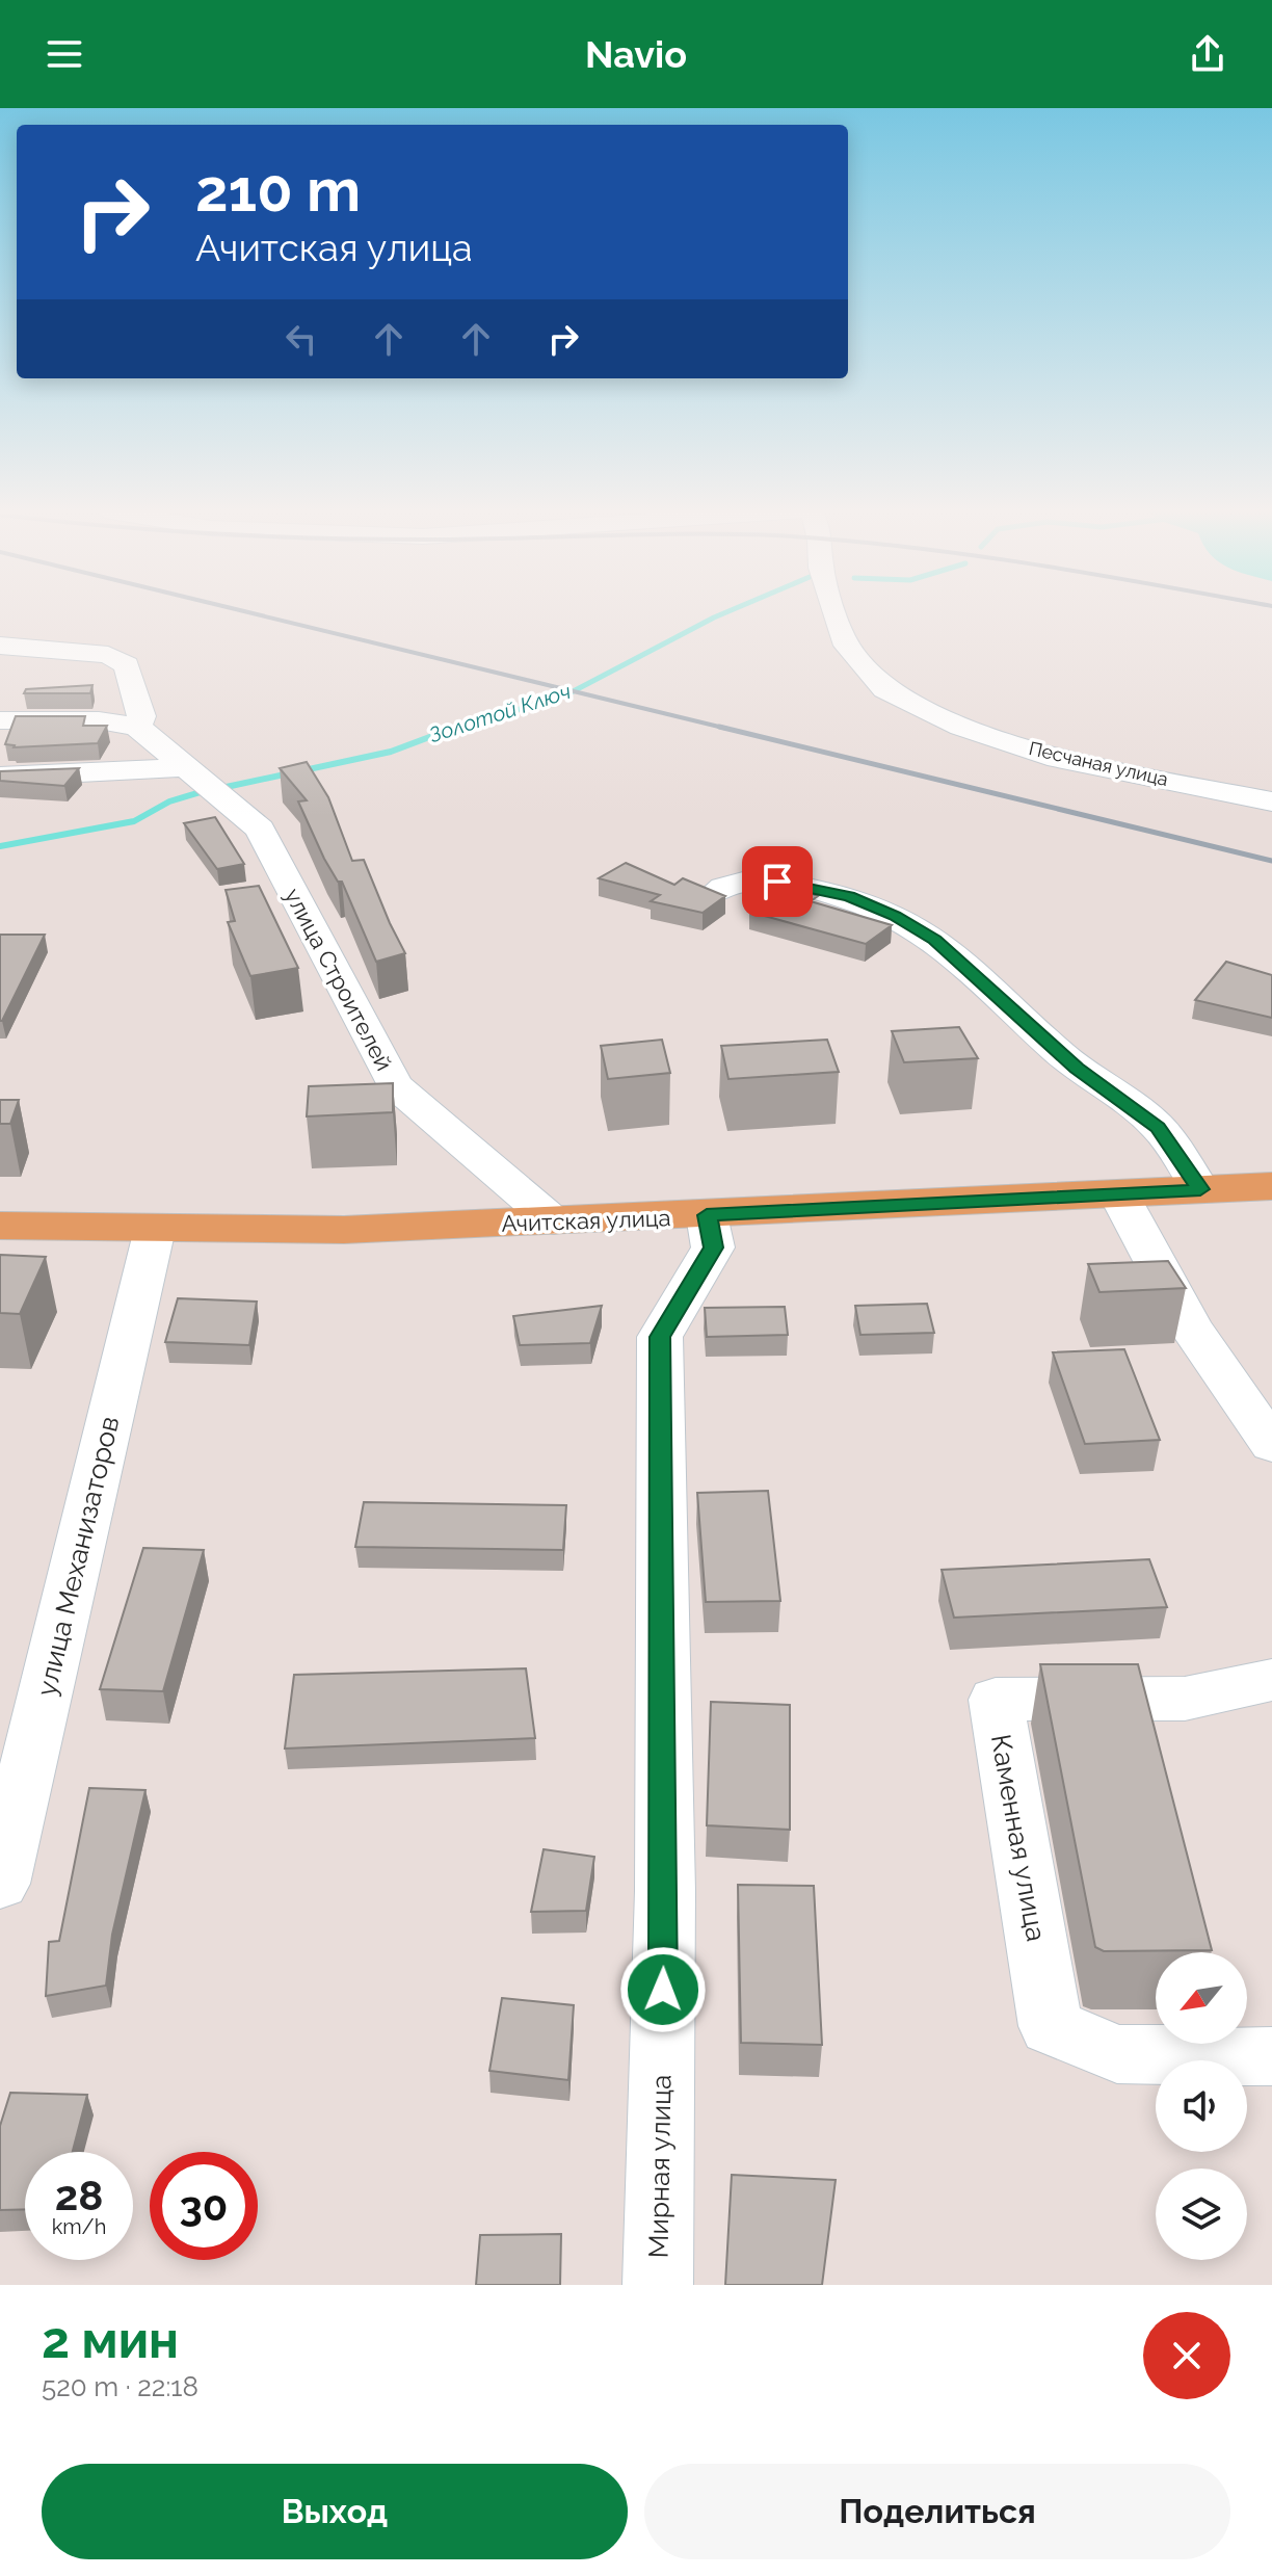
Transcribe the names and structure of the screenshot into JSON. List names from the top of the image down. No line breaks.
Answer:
{"streets":{"main road":["Ачитская улица"],"street":["Песчаная улица","улица Строителей","улица Механизаторов","Каменная улица","Мирная улица"]},"crossings":[["улица Строителей","Ачитская улица"],["Ачитская улица","улица Механизаторов"],["Ачитская улица","Мирная улица"]],"water":["Золотой Ключ"],"north":"bottom left","page":{"header":"Navio","turn":["210 m","Ачитская улица"],"speed":"28 km/h","limit":"30","heading":["2 мин","520 m · 22:18"],"buttons":["Выход","Поделиться"]}}
